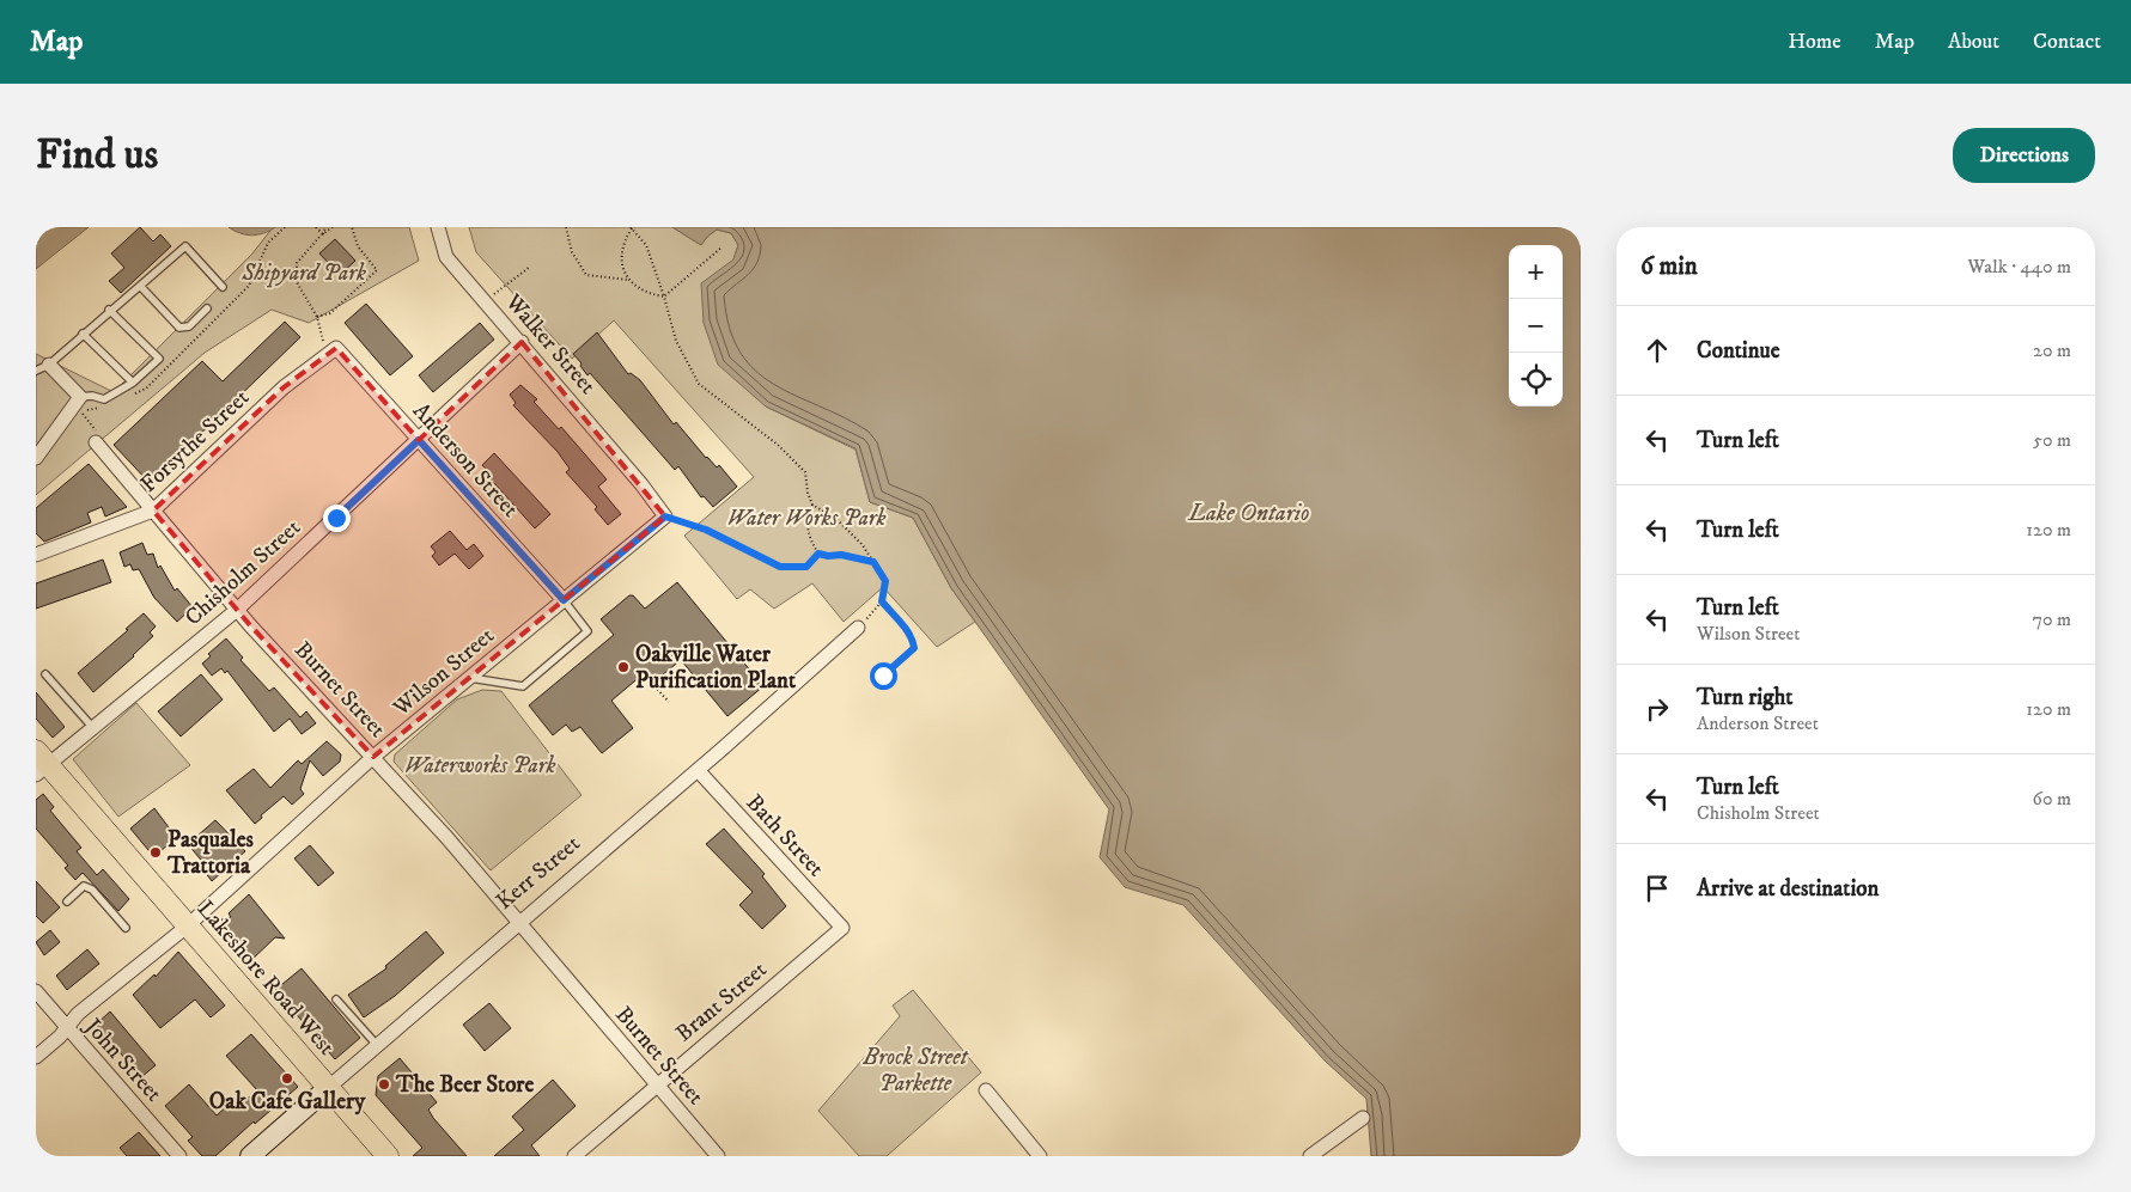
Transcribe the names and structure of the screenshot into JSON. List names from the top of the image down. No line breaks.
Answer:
{"streets":{"main road":["Kerr Street","Lakeshore Road West"],"street":["Walker Street","Forsythe Street","Anderson Street","Chisholm Street","Wilson Street","Burnet Street","Bath Street","Brant Street","John Street"]},"crossings":[["Walker Street","Chisholm Street"],["Walker Street","Wilson Street"],["Forsythe Street","Anderson Street"],["Forsythe Street","Burnet Street"],["Anderson Street","Chisholm Street"],["Anderson Street","Wilson Street"],["Chisholm Street","Burnet Street"],["Chisholm Street","Lakeshore Road West"],["Wilson Street","Burnet Street"],["Wilson Street","Lakeshore Road West"],["Wilson Street","John Street"],["Burnet Street","Kerr Street"],["Burnet Street","Brant Street"],["Bath Street","Kerr Street"],["Bath Street","Brant Street"],["Kerr Street","Lakeshore Road West"]],"water":["Lake Ontario"],"parks":["Shipyard Park","Water Works Park","Waterworks Park","Brock Street Parkette"],"places":["Oakville Water Purification Plant","Pasquales Trattoria","Oak Cafe Gallery","The Beer Store"],"page":{"header":"Map","nav":["Home","Map","About","Contact"],"buttons":"Directions","title":"Find us","heading":["6 min","Walk · 440 m"],"map_buttons":["+","−"],"list":[["Continue","20 m"],["Turn left","50 m"],["Turn left","120 m"],["Turn left","Wilson Street","70 m"],["Turn right","Anderson Street","120 m"],["Turn left","Chisholm Street","60 m"],"Arrive at destination"]}}
